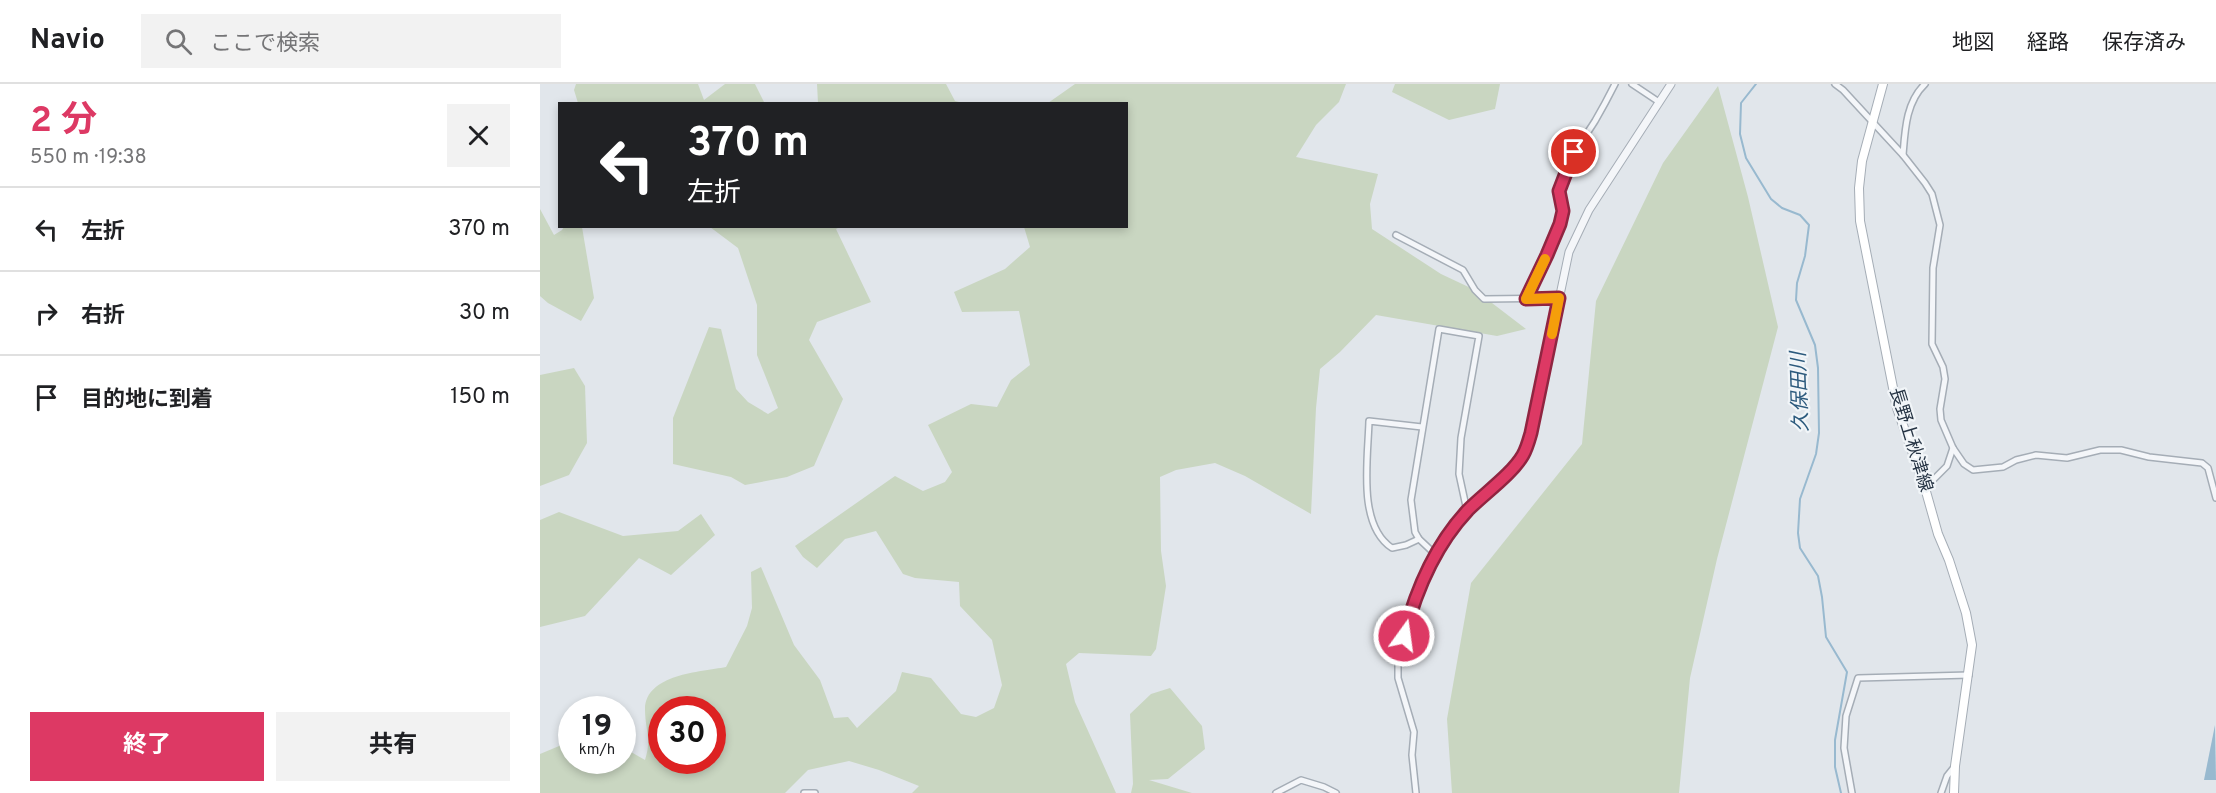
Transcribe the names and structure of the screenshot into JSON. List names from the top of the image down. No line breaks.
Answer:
{"streets":{"main road":["長野上秋津線"]},"water":["久保田川"],"page":{"header":"Navio","search":"ここで検索","nav":["地図","経路","保存済み"],"heading":["2 分","550 m · 19:38"],"turn":["370 m","左折"],"list":[{"name":"左折","value":"370 m"},{"name":"右折","value":"30 m"},{"name":"目的地に到着","value":"150 m"}],"speed":"19 km/h","limit":"30","buttons":["終了","共有"]}}
